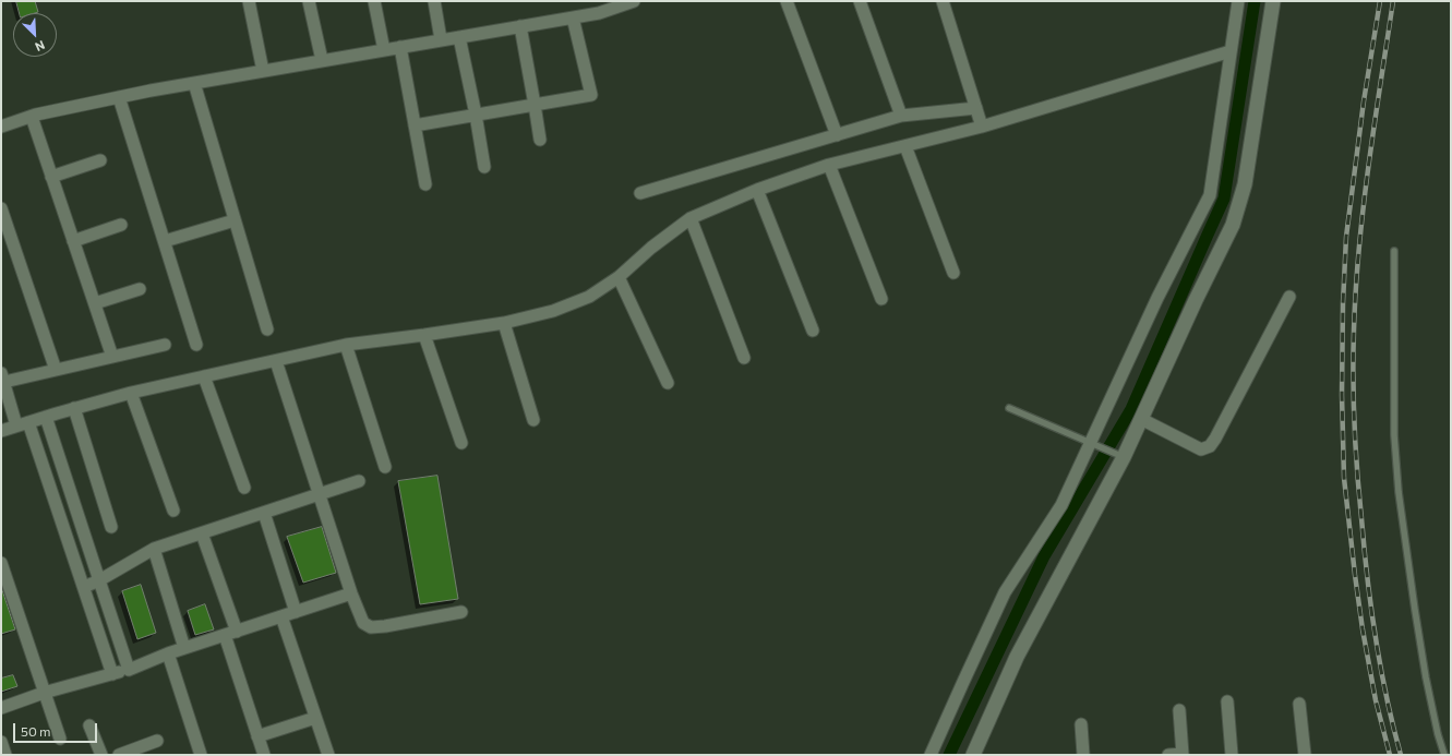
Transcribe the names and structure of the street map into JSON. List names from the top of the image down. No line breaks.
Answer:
{"scale_bar":"50 m","north":"bottom right"}
